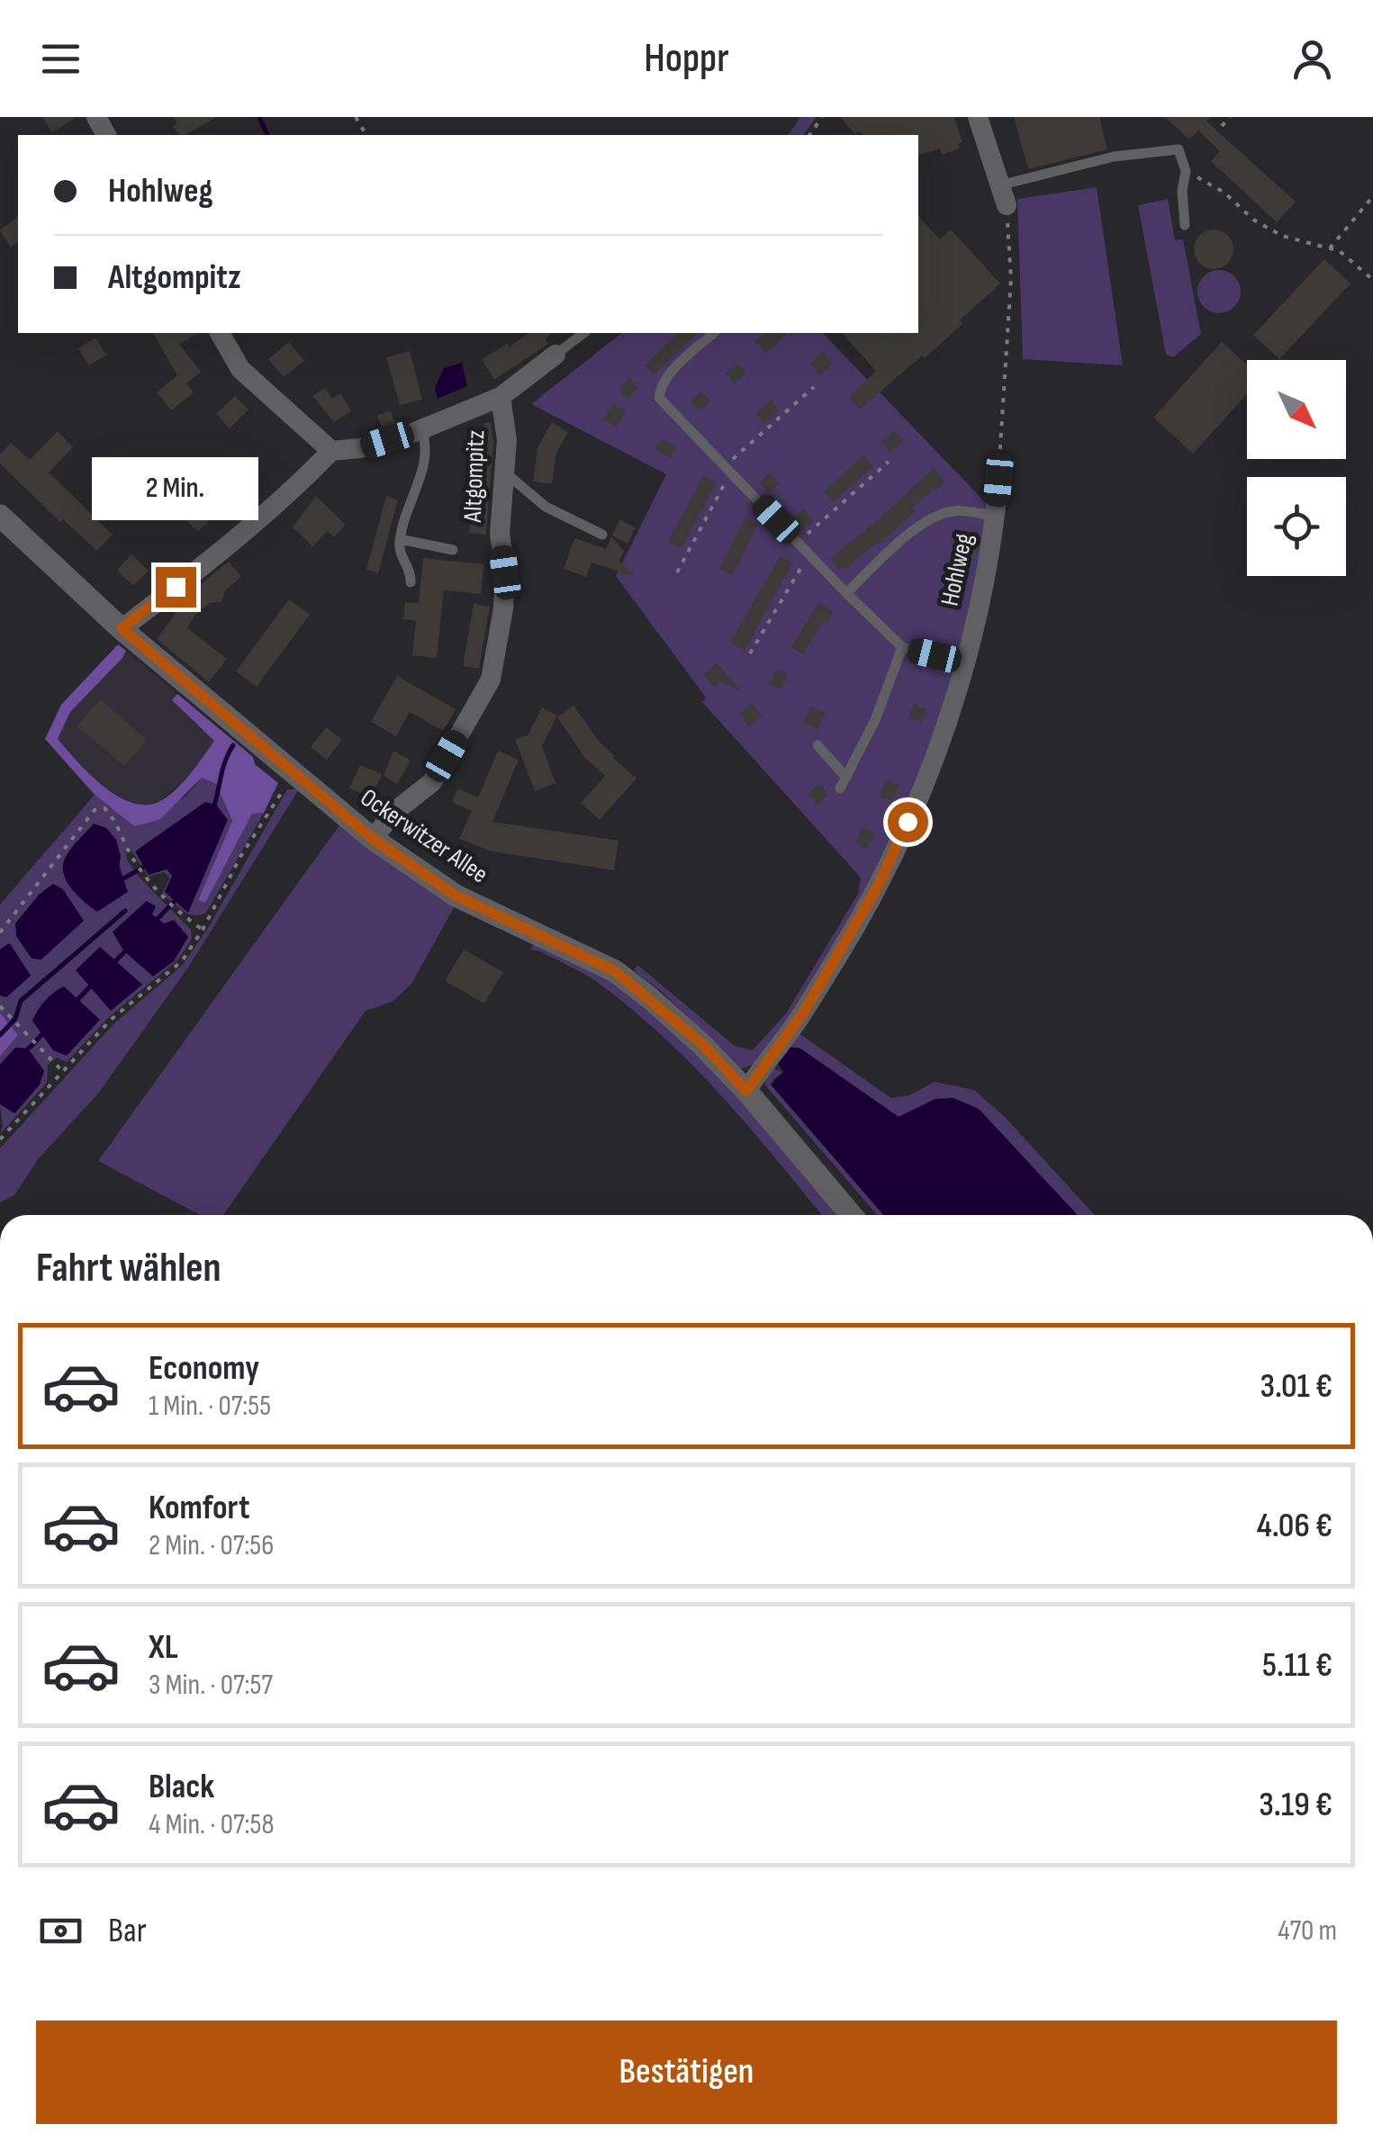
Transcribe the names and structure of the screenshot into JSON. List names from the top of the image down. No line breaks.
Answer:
{"streets":{"street":["Altgompitz","Hohlweg","Ockerwitzer Allee"]},"crossings":[["Altgompitz","Ockerwitzer Allee"],["Hohlweg","Ockerwitzer Allee"]],"north":"bottom right","page":{"header":"Hoppr","banner":["Hohlweg","Altgompitz"],"bubble":"2 Min.","heading":"Fahrt wählen","list":[{"name":"Economy","note":"1 Min. · 07:55","value":"3.01 €"},{"name":"Komfort","note":"2 Min. · 07:56","value":"4.06 €"},{"name":"XL","note":"3 Min. · 07:57","value":"5.11 €"},{"name":"Black","note":"4 Min. · 07:58","value":"3.19 €"}],"pay":["Bar","470 m"],"buttons":"Bestätigen"}}
